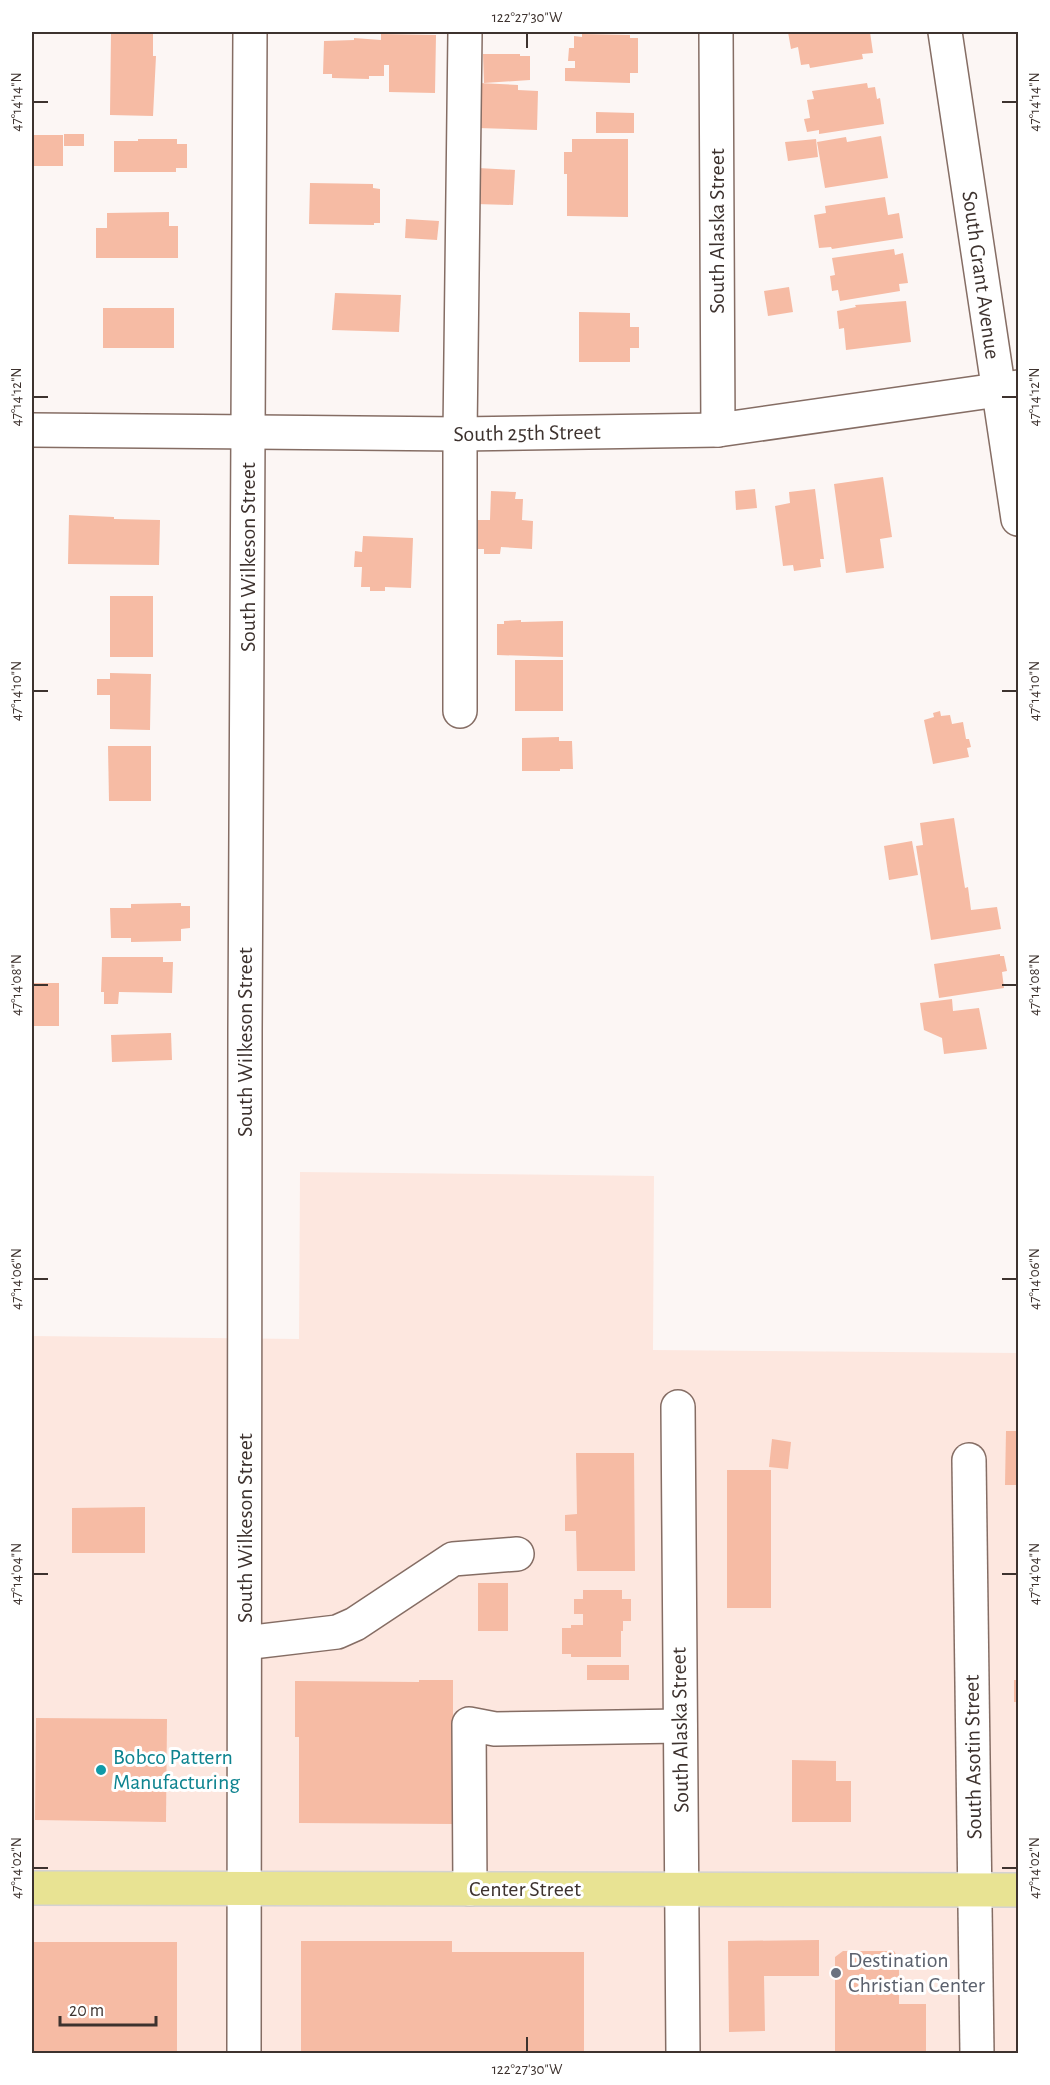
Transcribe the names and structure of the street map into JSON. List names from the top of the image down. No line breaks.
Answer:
{"streets":{"main road":["Center Street"],"street":["South Alaska Street","South Grant Avenue","South 25th Street","South Wilkeson Street","South Asotin Street"]},"crossings":[["South Alaska Street","South 25th Street"],["South Alaska Street","Center Street"],["South Grant Avenue","South 25th Street"],["South 25th Street","South Wilkeson Street"],["South Wilkeson Street","Center Street"],["South Asotin Street","Center Street"]],"places":["Bobco Pattern Manufacturing","Destination Christian Center"],"scale_bar":"20 m","coordinates":["122°27'30\"W","47°14'14\"N","47°14'12\"N","47°14'10\"N","47°14'08\"N","47°14'06\"N","47°14'04\"N","47°14'02\"N"]}
